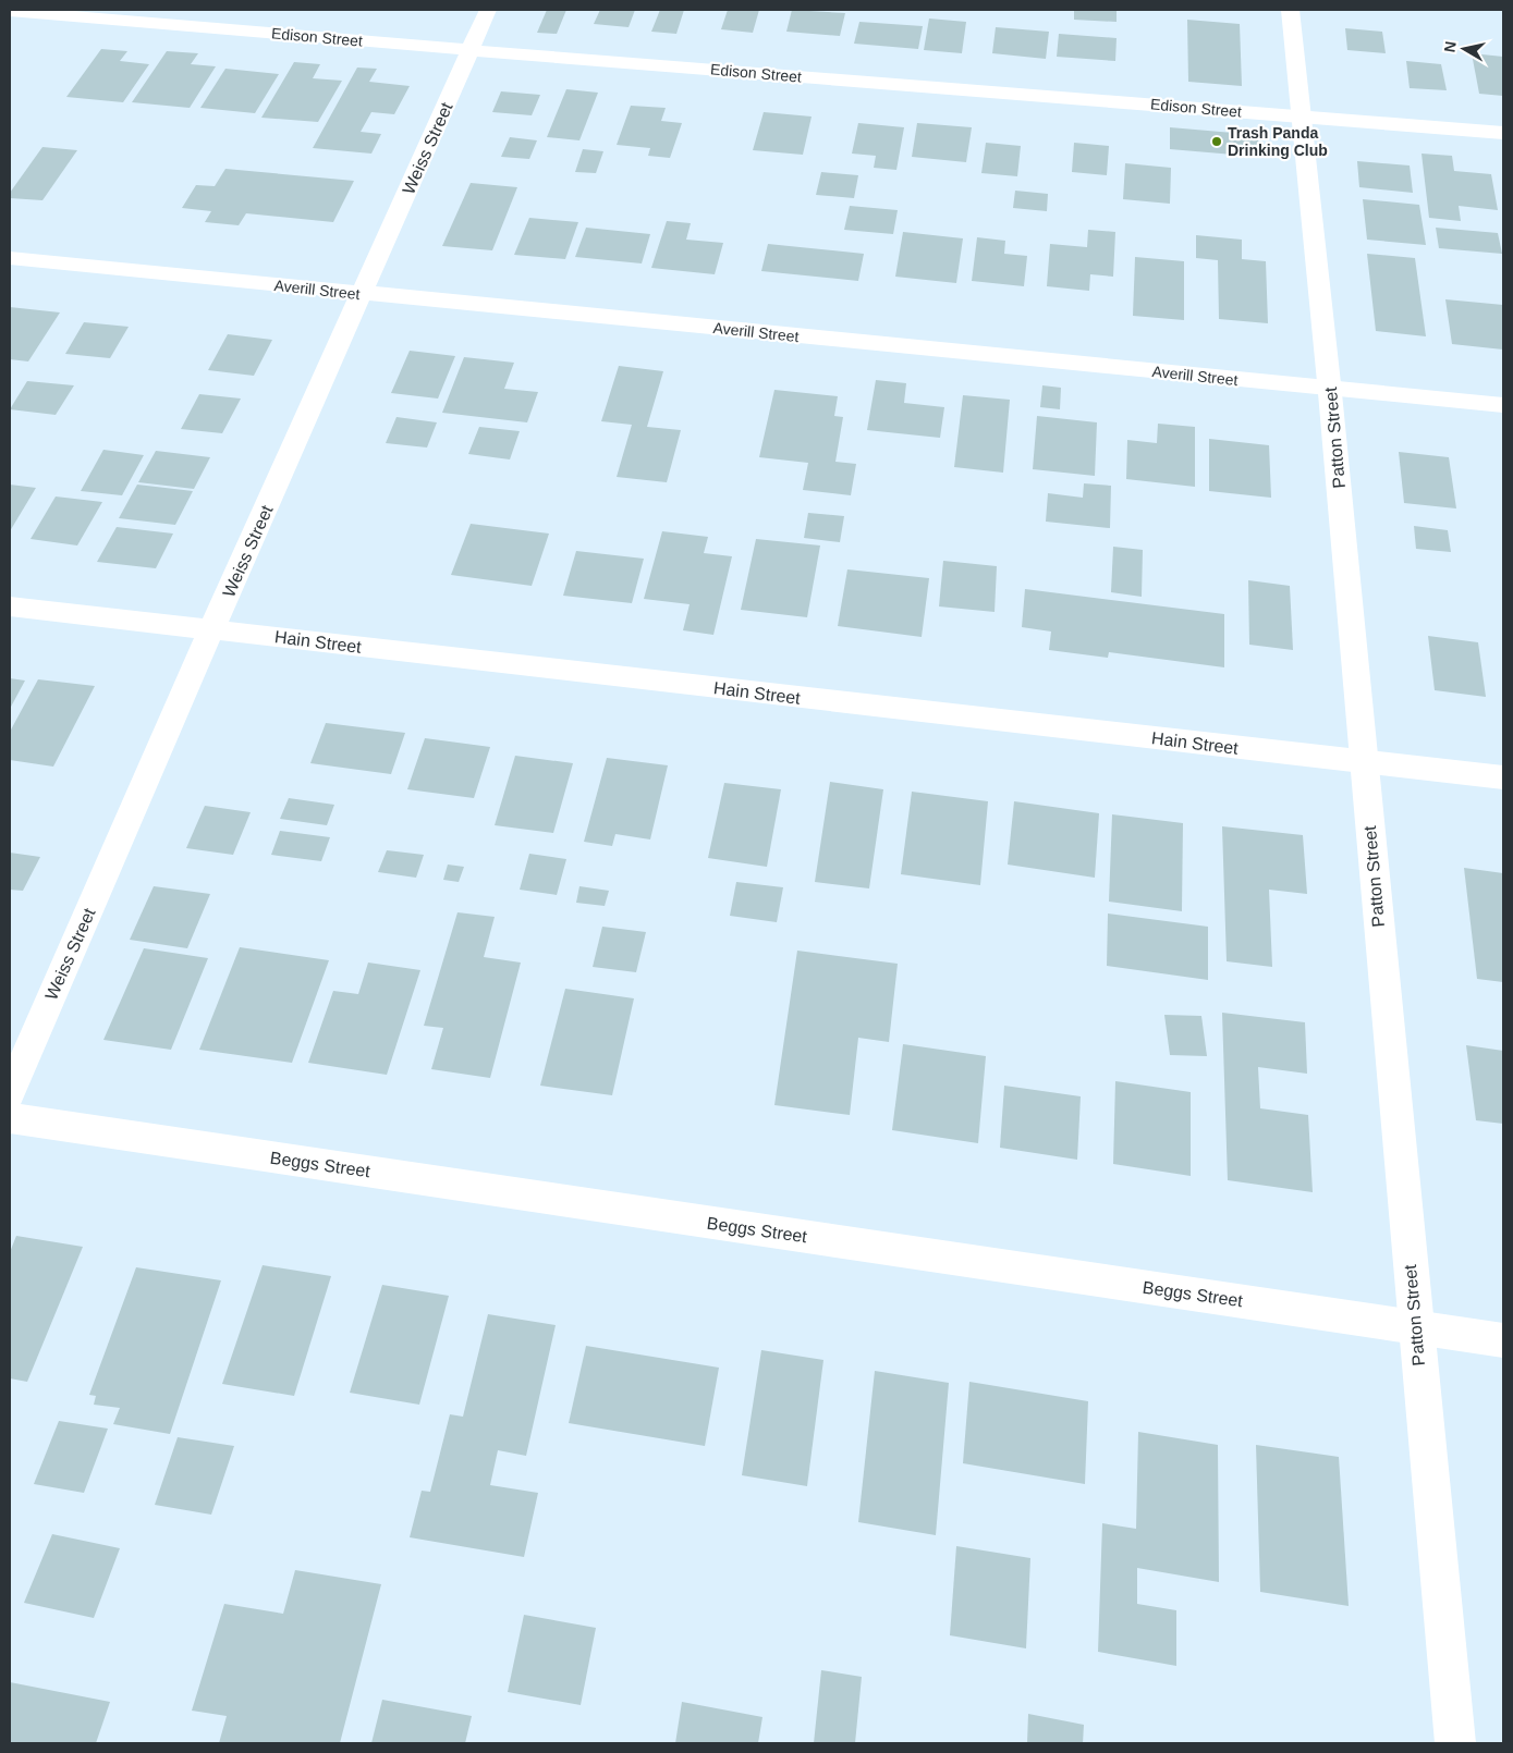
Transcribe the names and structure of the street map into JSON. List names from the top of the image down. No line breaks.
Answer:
{"streets":{"street":["Edison Street","Weiss Street","Averill Street","Patton Street","Hain Street","Beggs Street"]},"crossings":[["Edison Street","Weiss Street"],["Edison Street","Patton Street"],["Weiss Street","Averill Street"],["Weiss Street","Hain Street"],["Averill Street","Patton Street"],["Patton Street","Hain Street"],["Patton Street","Beggs Street"]],"places":["Trash Panda Drinking Club"],"north":"left"}
